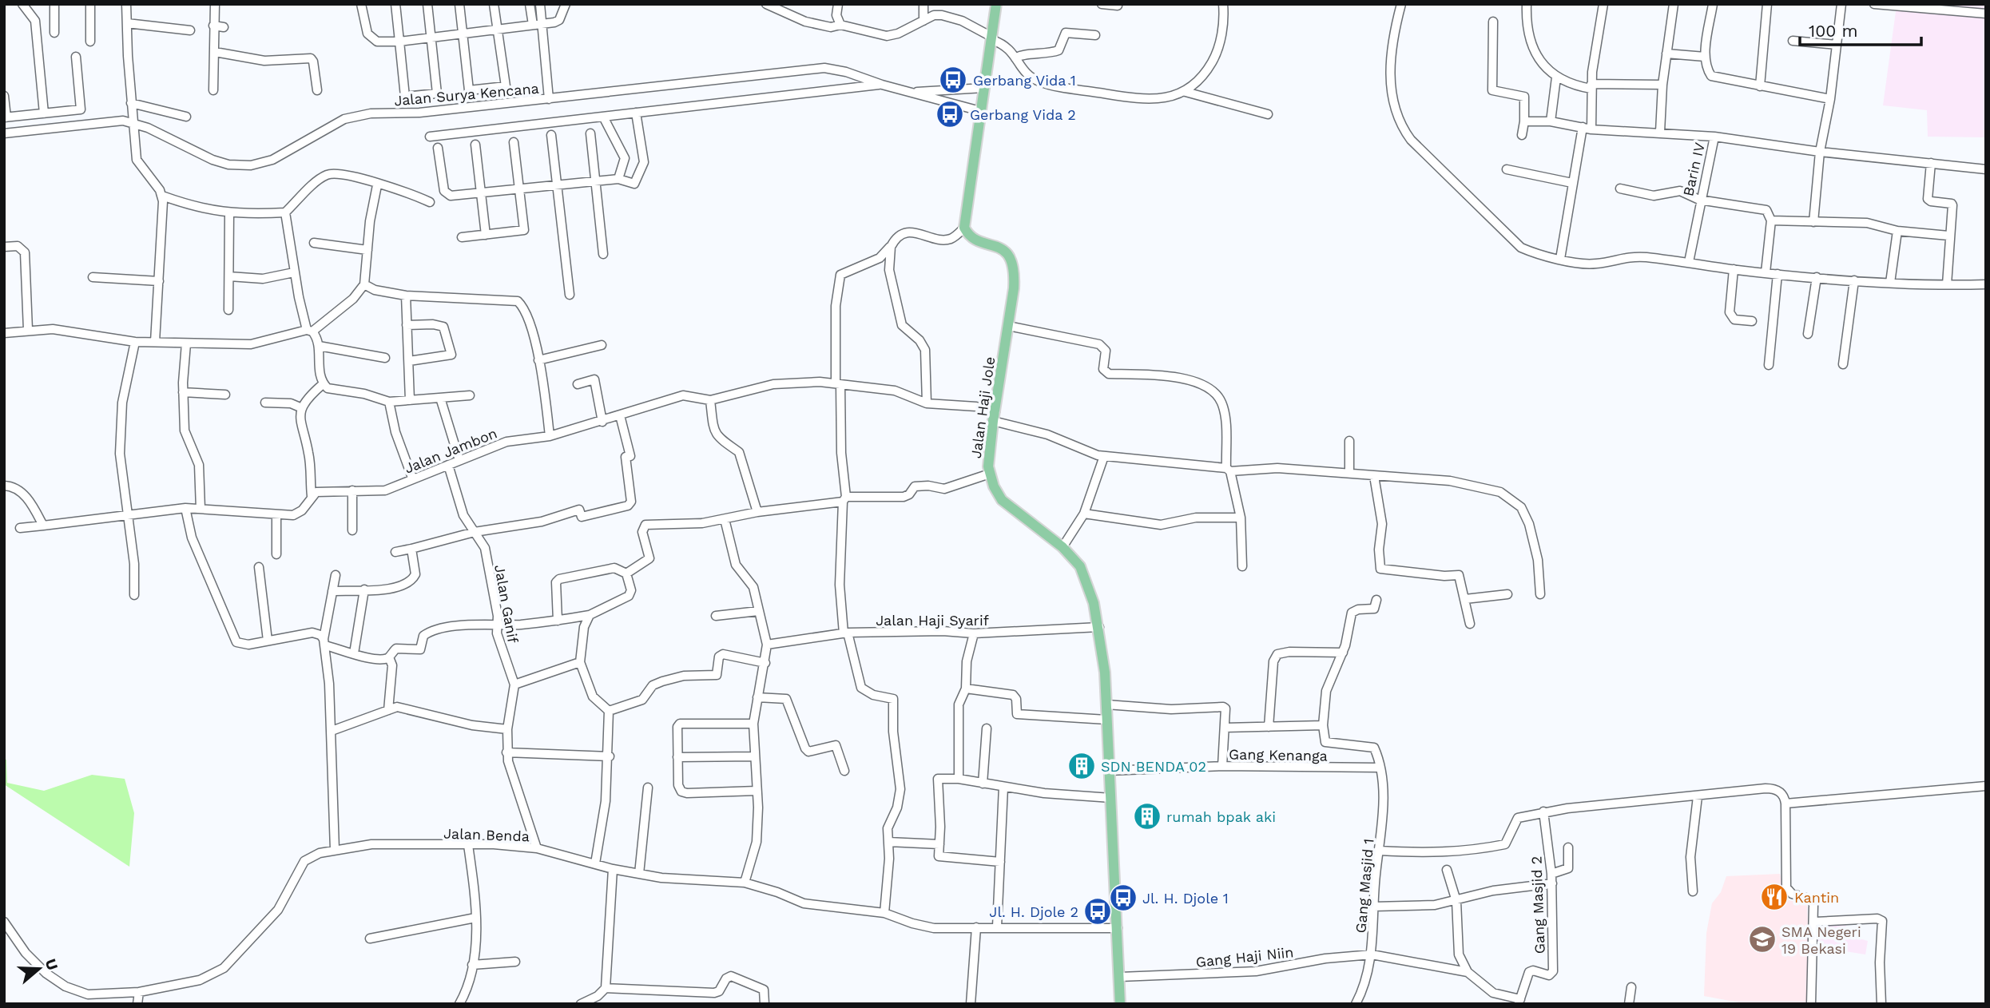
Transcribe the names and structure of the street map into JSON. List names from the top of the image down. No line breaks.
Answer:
{"streets":{"main road":["Jalan Haji Jole"],"street":["Jalan Surya Kencana","Barin IV","Jalan Jambon","Jalan Ganif","Jalan Haji Syarif","Gang Kenanga","Jalan Benda","Gang Masjid 1","Gang Masjid 2","Gang Haji Niin"]},"crossings":[["Jalan Haji Jole","Jalan Jambon"],["Jalan Haji Jole","Jalan Haji Syarif"],["Jalan Haji Jole","Gang Kenanga"],["Jalan Haji Jole","Jalan Benda"],["Jalan Haji Jole","Gang Haji Niin"],["Jalan Jambon","Jalan Ganif"],["Gang Kenanga","Gang Masjid 1"],["Gang Masjid 1","Gang Haji Niin"]],"places":{"bus stop":["Gerbang Vida 1","Gerbang Vida 2","Jl. H. Djole 1","Jl. H. Djole 2"],"building":["SDN BENDA 02","rumah bpak aki"],"restaurant":["Kantin"],"school or university":["SMA Negeri 19 Bekasi"]},"scale_bar":"100 m","north":"right"}
